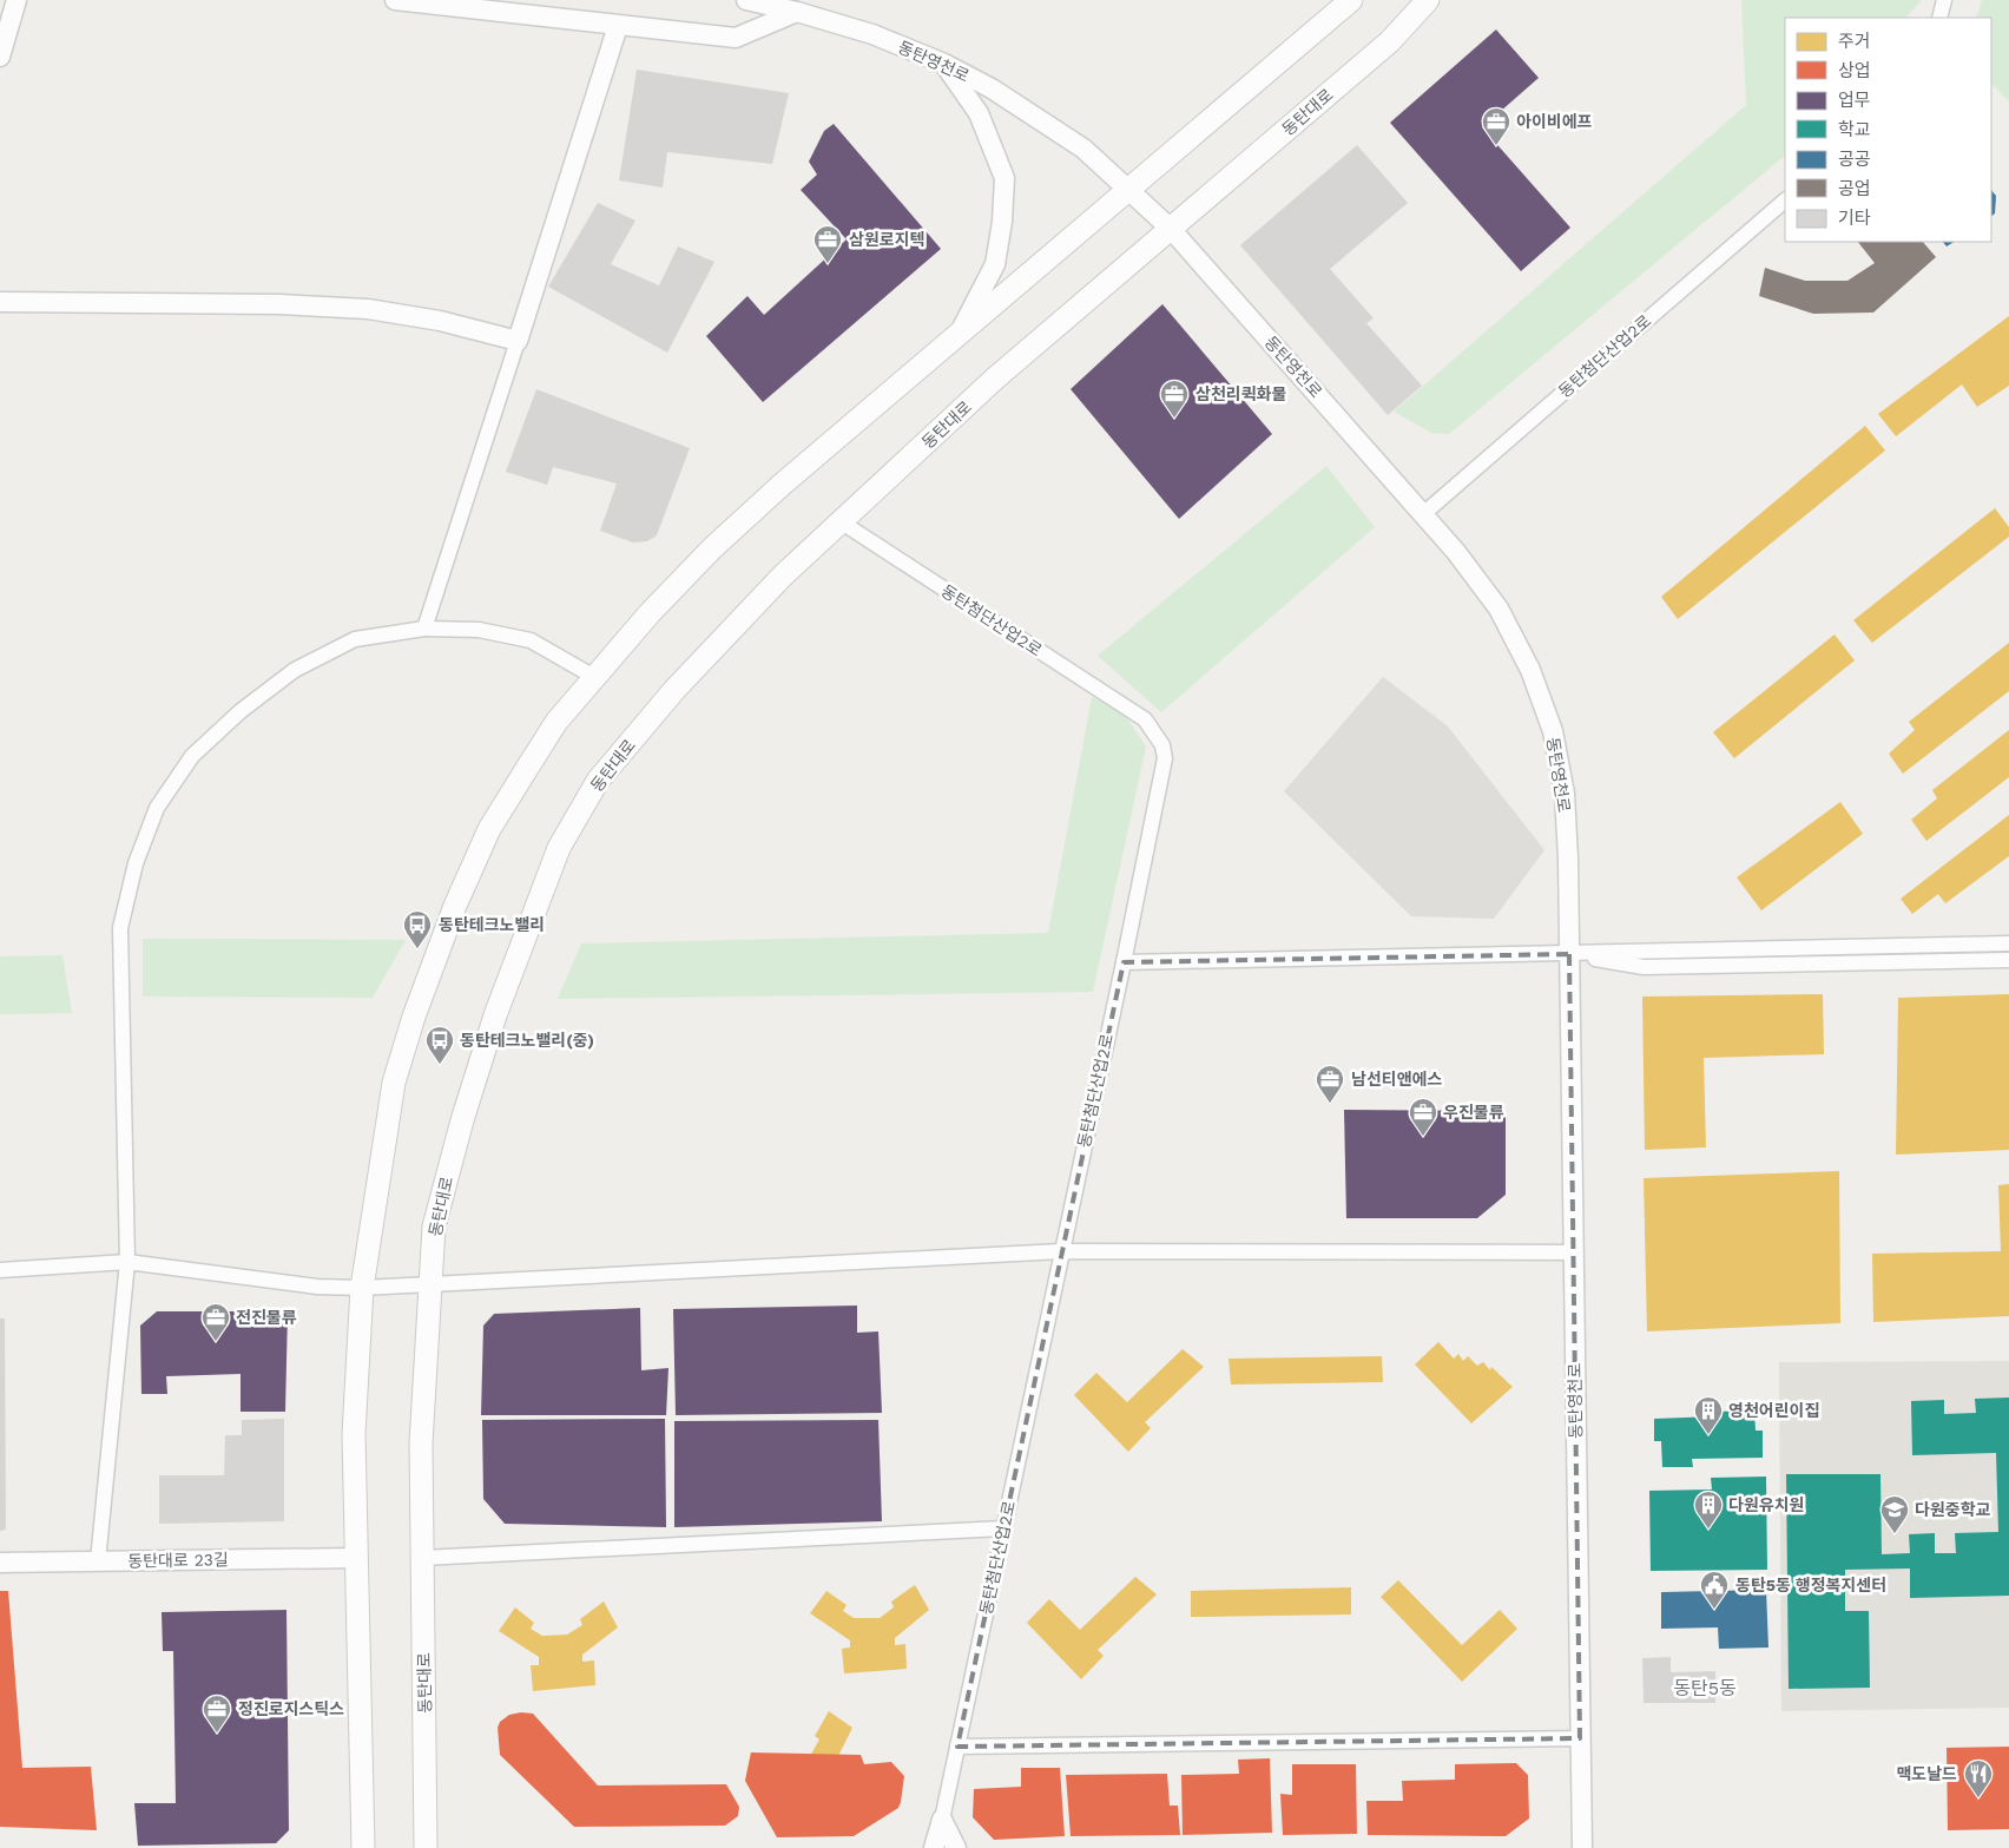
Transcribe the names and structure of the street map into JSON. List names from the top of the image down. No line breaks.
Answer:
{"streets":{"main road":["동탄대로"],"street":["동탄영천로","동탄첨단산업2로","동탄대로 23길"]},"crossings":[["동탄영천로","동탄대로"],["동탄영천로","동탄첨단산업2로"],["동탄대로","동탄첨단산업2로"]],"districts":["동탄5동"],"places":{"office":["아이비에프","삼원로지텍","삼천리퀵화물","남선티앤에스","우진물류","전진물류","정진로지스틱스"],"bus stop":["동탄테크노밸리","동탄테크노밸리(중)"],"building":["영천어린이집","다원유치원"],"school or university":["다원중학교"],"public building":["동탄5동 행정복지센터"],"restaurant":["맥도날드"]},"legend":["주거","상업","업무","학교","공공","공업","기타"]}
